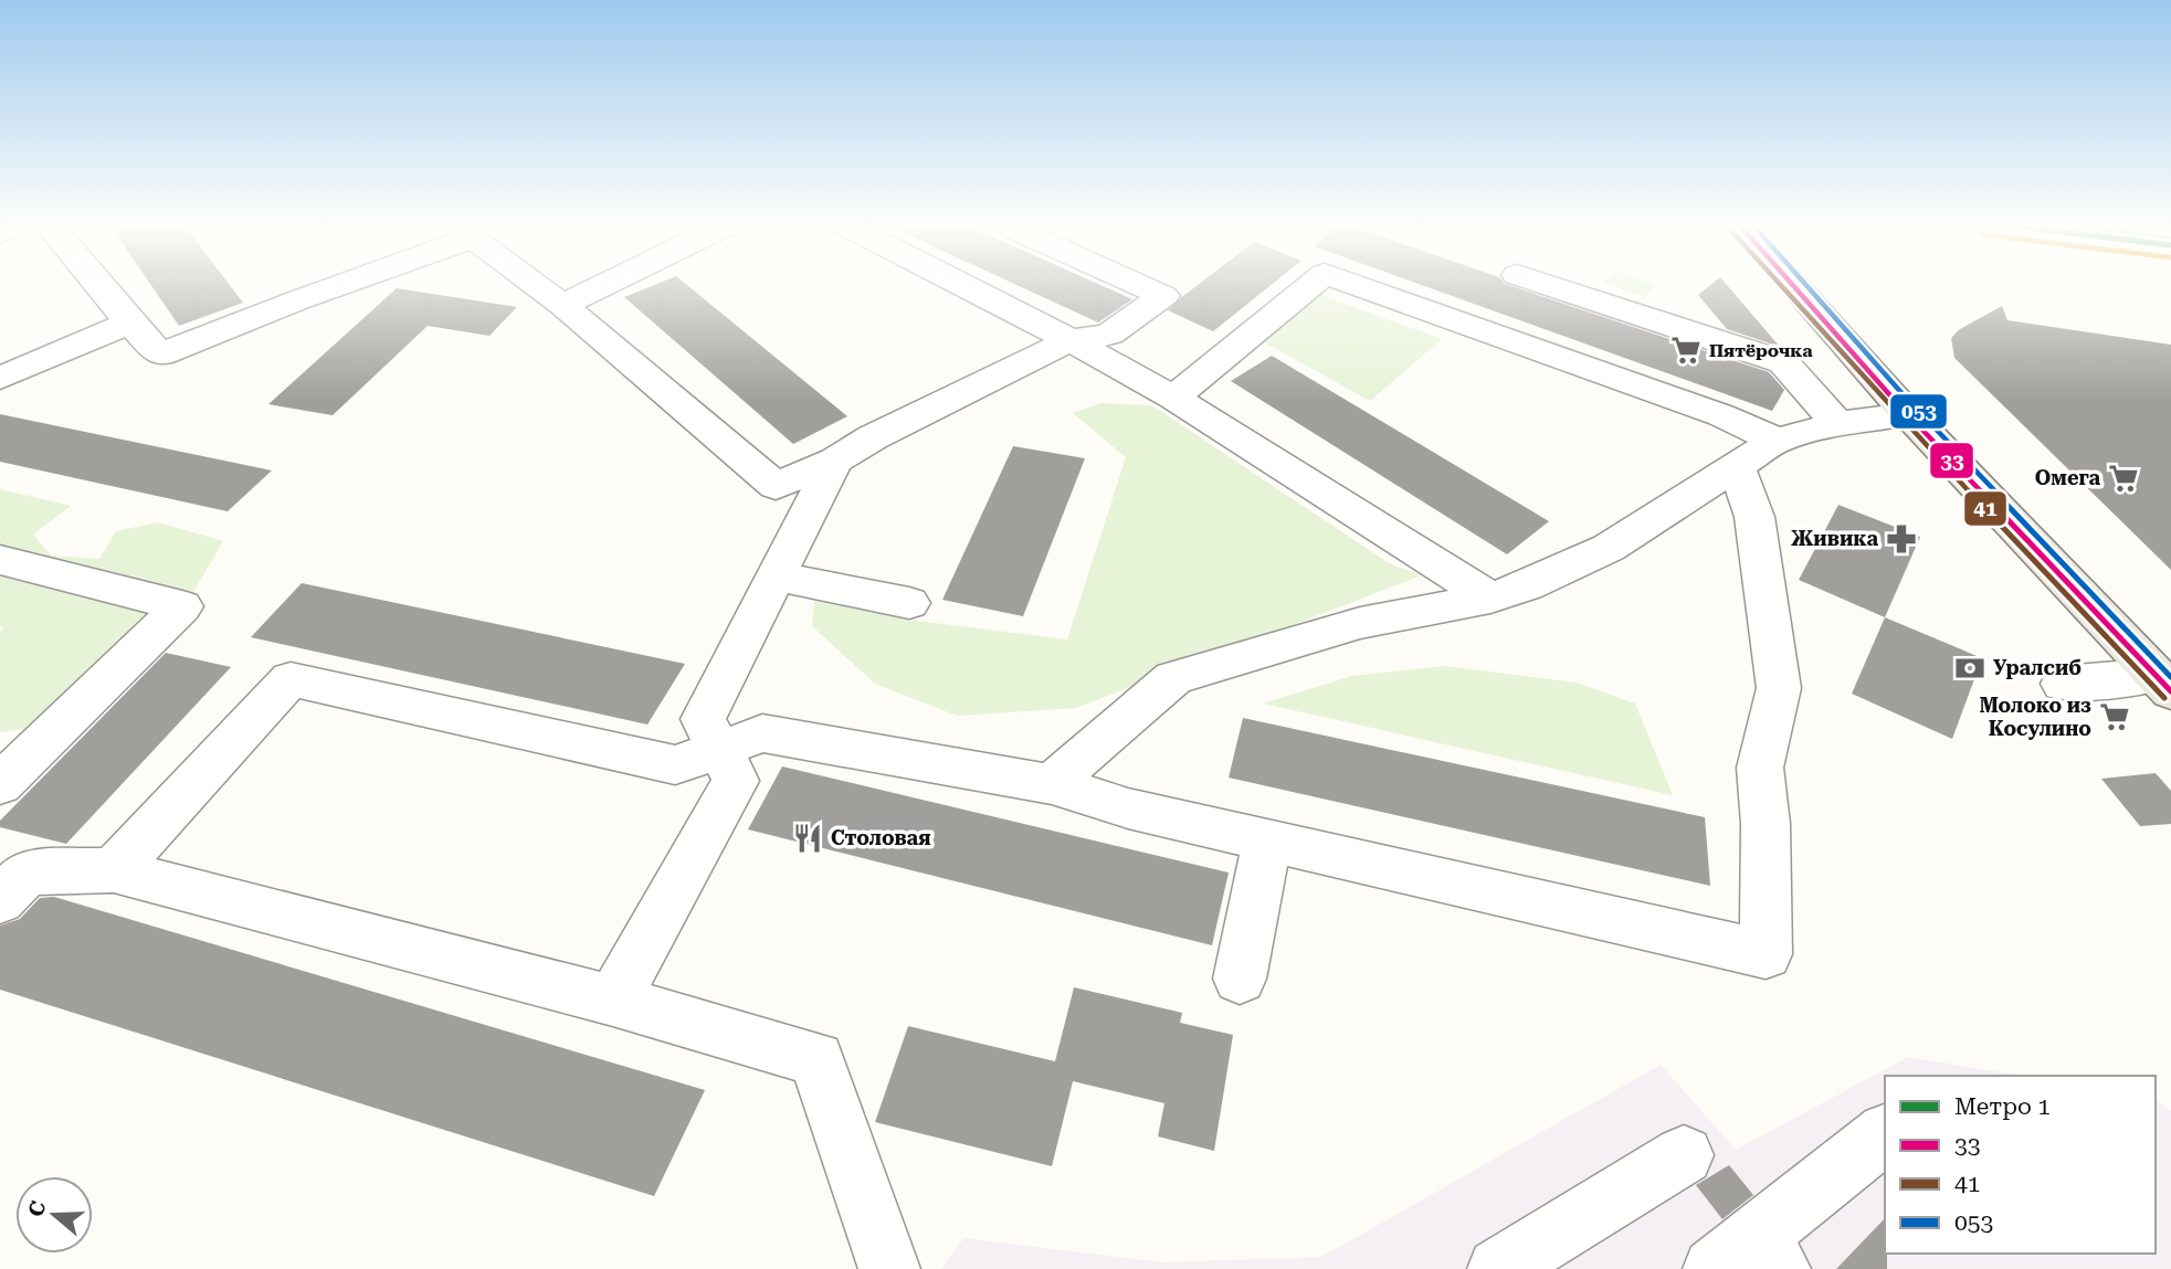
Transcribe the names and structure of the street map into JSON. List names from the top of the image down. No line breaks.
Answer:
{"places":{"supermarket":["Пятёрочка","Омега","Молоко из Косулино"],"pharmacy":["Живика"],"bank":["Уралсиб"],"restaurant":["Столовая"]},"lines":["transit line 33","transit line 41","transit line 053"],"legend":["Метро 1","33","41","053"],"north":"left"}
